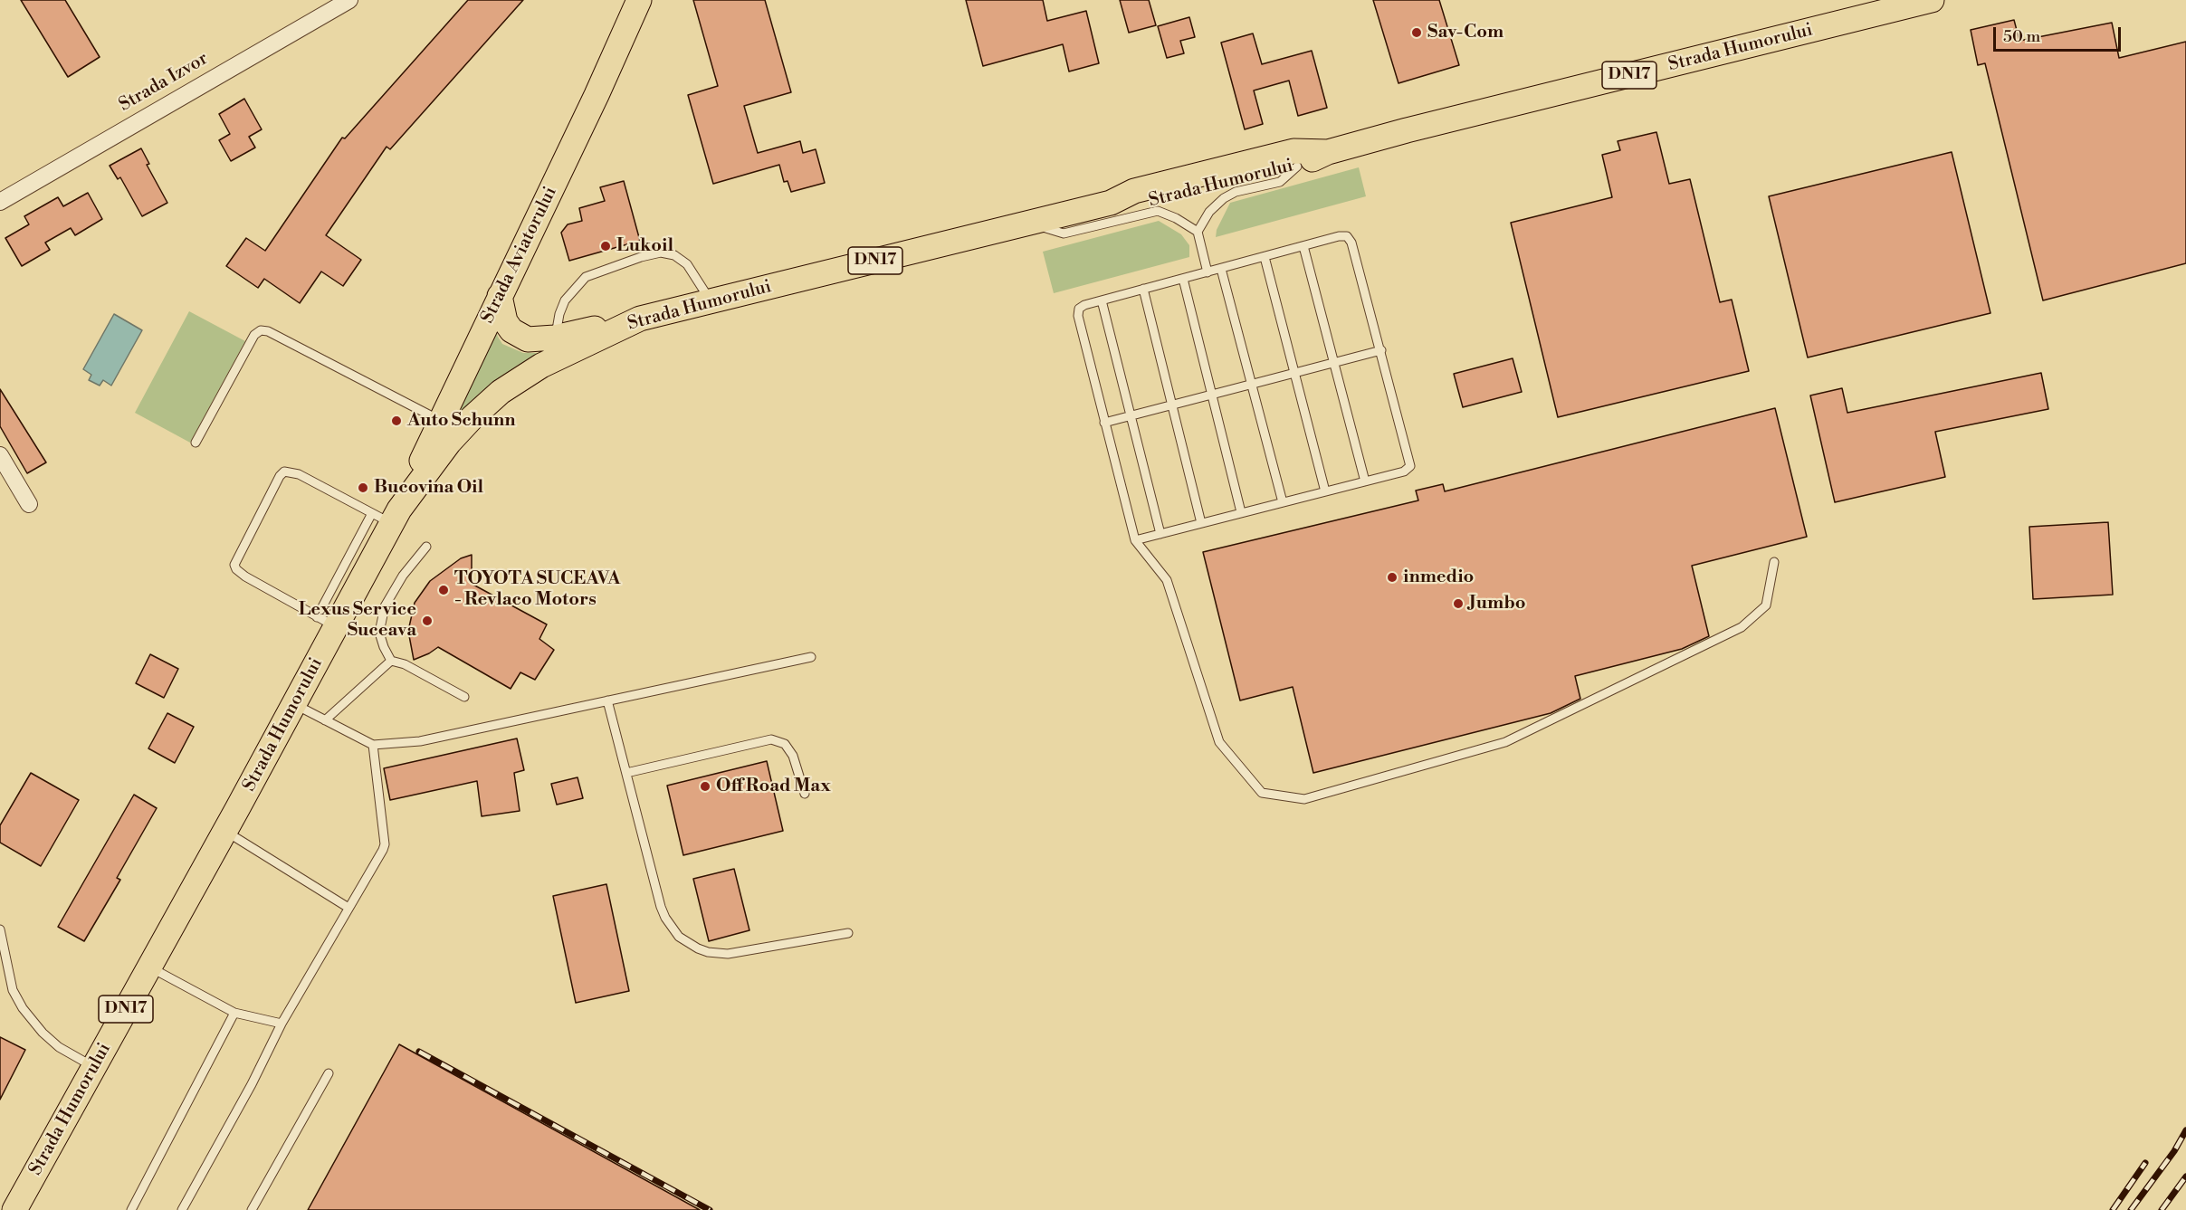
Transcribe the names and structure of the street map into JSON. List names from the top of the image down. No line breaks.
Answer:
{"streets":{"main road":["Strada Humorului","DN17","Strada Aviatorului"],"street":["Strada Izvor"]},"crossings":[["Strada Humorului","Strada Aviatorului"]],"places":["Sav-Com","Lukoil","Auto Schunn","Bucovina Oil","inmedio","TOYOTA SUCEAVA - Revlaco Motors","Jumbo","Lexus Service Suceava","Off Road Max"],"scale_bar":"50 m"}
